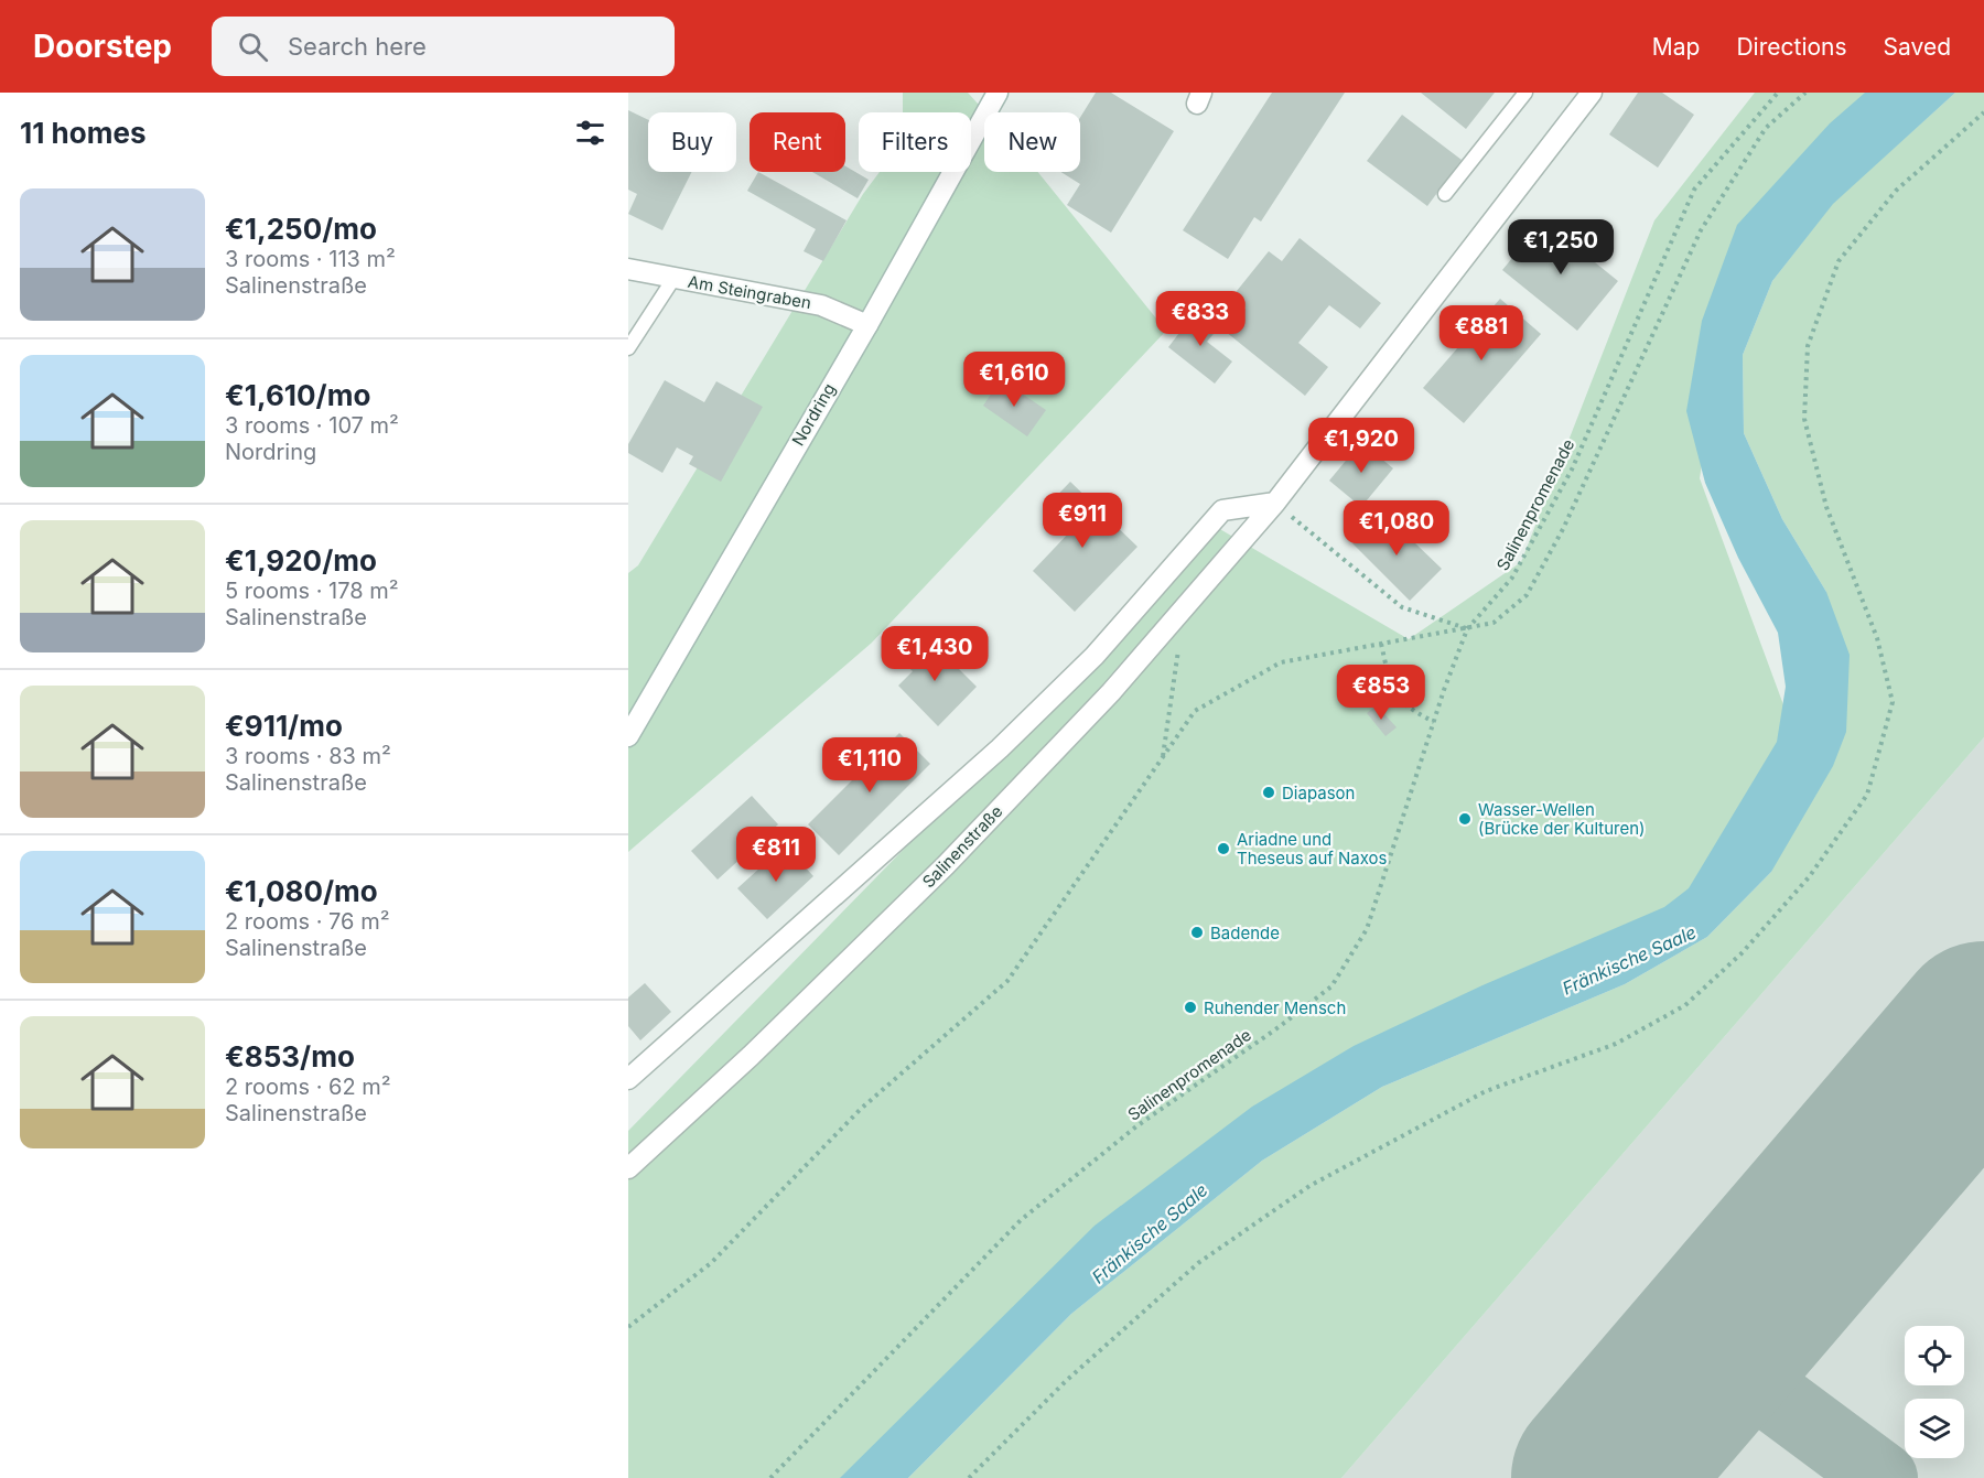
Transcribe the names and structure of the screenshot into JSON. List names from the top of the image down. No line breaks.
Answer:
{"streets":{"street":["Am Steingraben","Nordring","Salinenstraße"],"path":["Salinenpromenade"]},"crossings":[["Am Steingraben","Nordring"]],"water":["Fränkische Saale"],"places":["Diapason","Wasser-Wellen (Brücke der Kulturen)","Ariadne und Theseus auf Naxos","Badende","Ruhender Mensch"],"page":{"header":"Doorstep","search":"Search here","nav":["Map","Directions","Saved"],"heading":"11 homes","chip":["Buy","Rent","Filters","New"],"list":[{"name":"€1,250/mo","note":"3 rooms · 113 m² · Salinenstraße"},{"name":"€1,610/mo","note":"3 rooms · 107 m² · Nordring"},{"name":"€1,920/mo","note":"5 rooms · 178 m² · Salinenstraße"},{"name":"€911/mo","note":"3 rooms · 83 m² · Salinenstraße"},{"name":"€1,080/mo","note":"2 rooms · 76 m² · Salinenstraße"},{"name":"€853/mo","note":"2 rooms · 62 m² · Salinenstraße"}],"price":["€1,250","€833","€881","€1,610","€1,920","€911","€1,080","€1,430","€853","€1,110","€811"]}}
